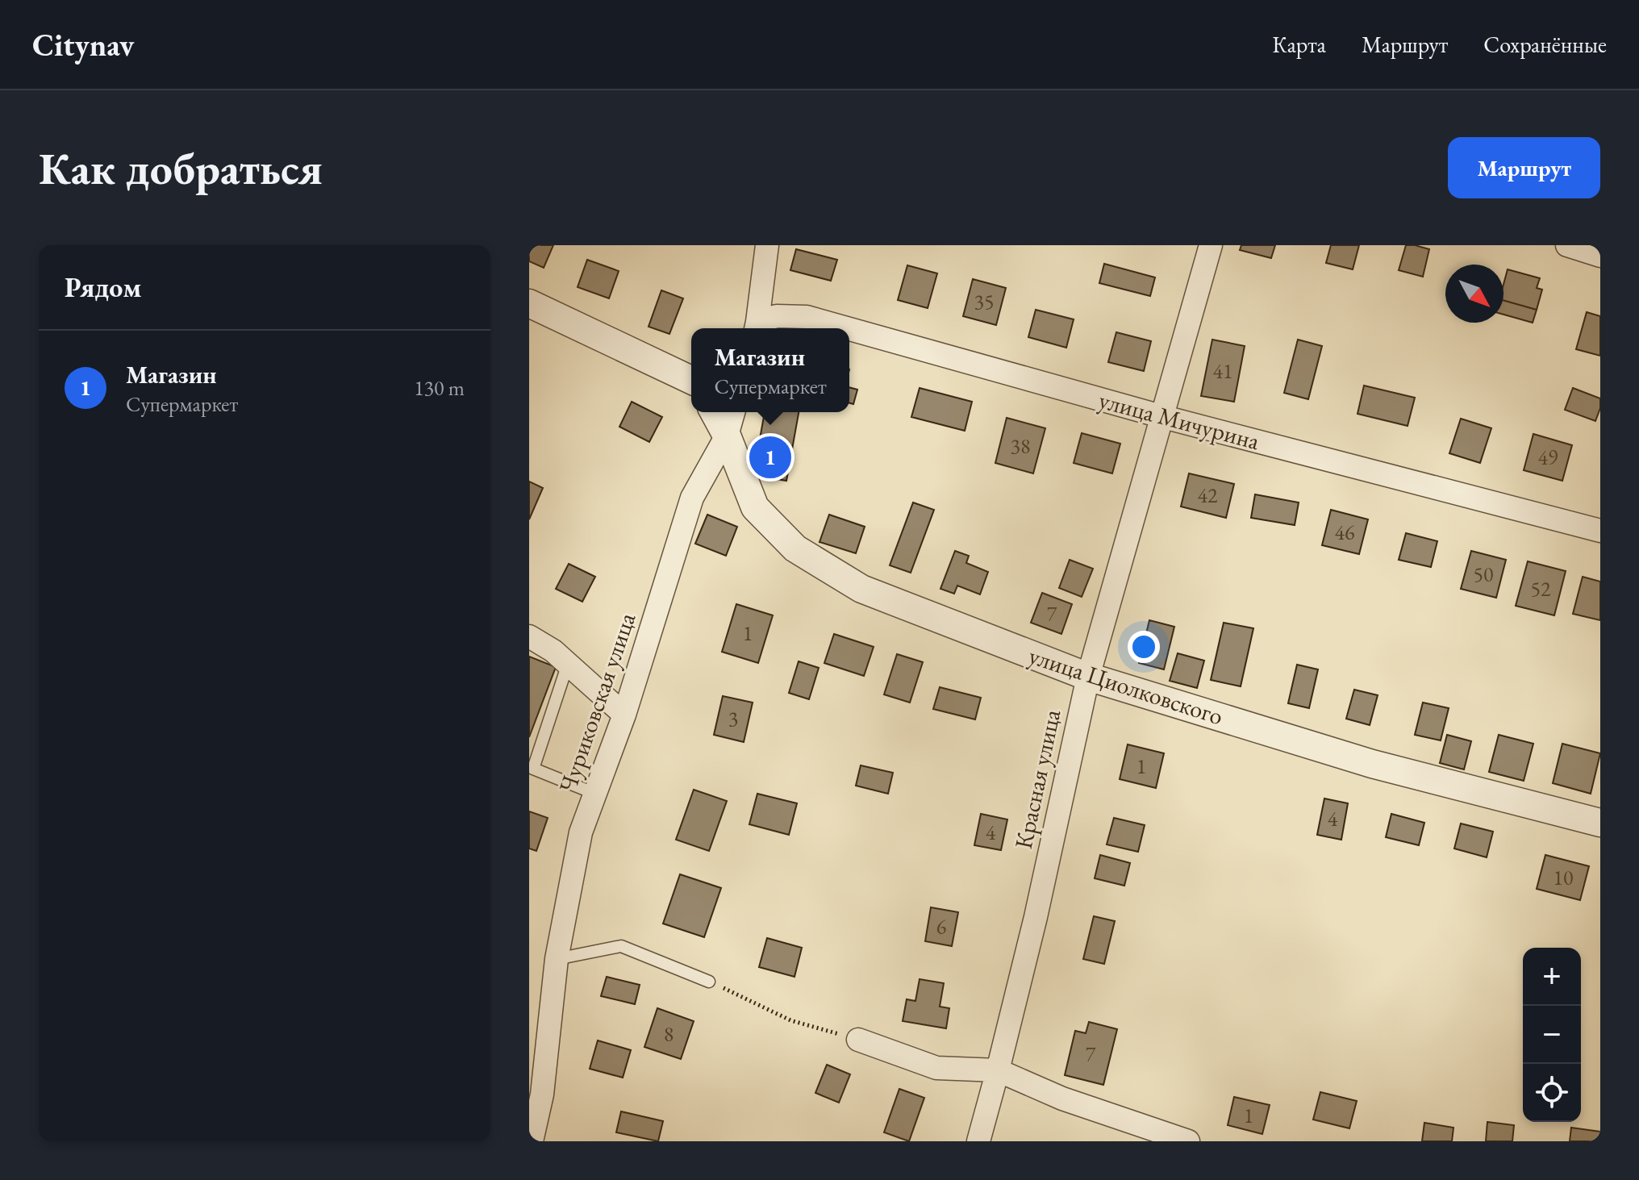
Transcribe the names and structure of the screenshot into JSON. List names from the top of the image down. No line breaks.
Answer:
{"streets":{"street":["улица Мичурина","улица Циолковского","Чуриковская улица","Красная улица"]},"crossings":[["улица Мичурина","Красная улица"],["улица Циолковского","Чуриковская улица"],["улица Циолковского","Красная улица"]],"house_numbers":["35","41","38","49","42","46","50","52","7","1","3","1","4","4","10","6","8","7","1"],"north":"bottom right","page":{"header":"Citynav","nav":["Карта","Маршрут","Сохранённые"],"buttons":"Маршрут","title":"Как добраться","heading":"Рядом","popup":["Магазин","Супермаркет"],"list":[{"mark":"1","name":"Магазин","note":"Супермаркет","value":"130 m"}],"pins":"1","map_buttons":["+","−"]}}
